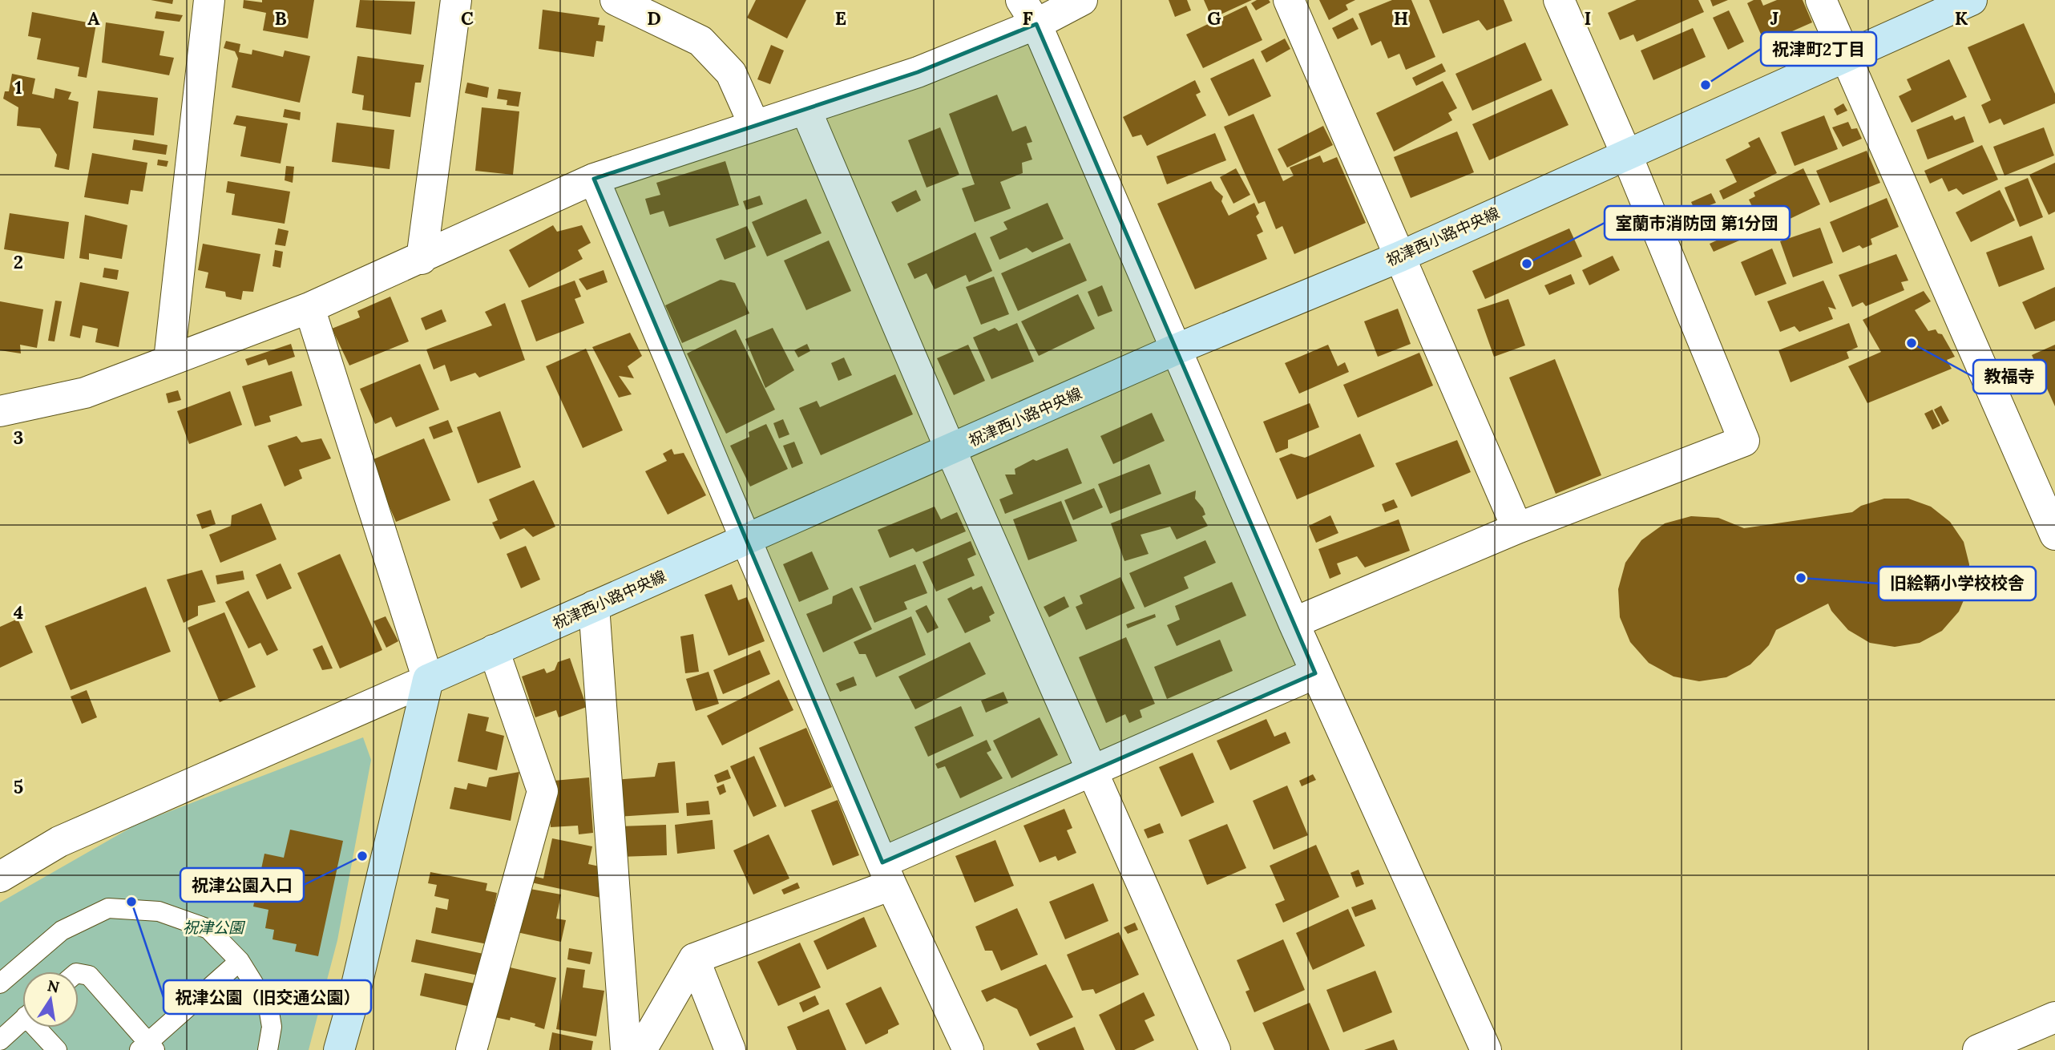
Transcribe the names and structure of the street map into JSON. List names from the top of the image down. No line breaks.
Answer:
{"streets":{"main road":["祝津西小路中央線"]},"parks":["祝津公園"],"places":["祝津町2丁目","室蘭市消防団 第1分団","教福寺","旧絵鞆小学校校舎","祝津公園入口","祝津公園（旧交通公園）"],"north":"top","grid":{"columns":["A","B","C","D","E","F","G","H","I","J","K"],"rows":["1","2","3","4","5"]}}
